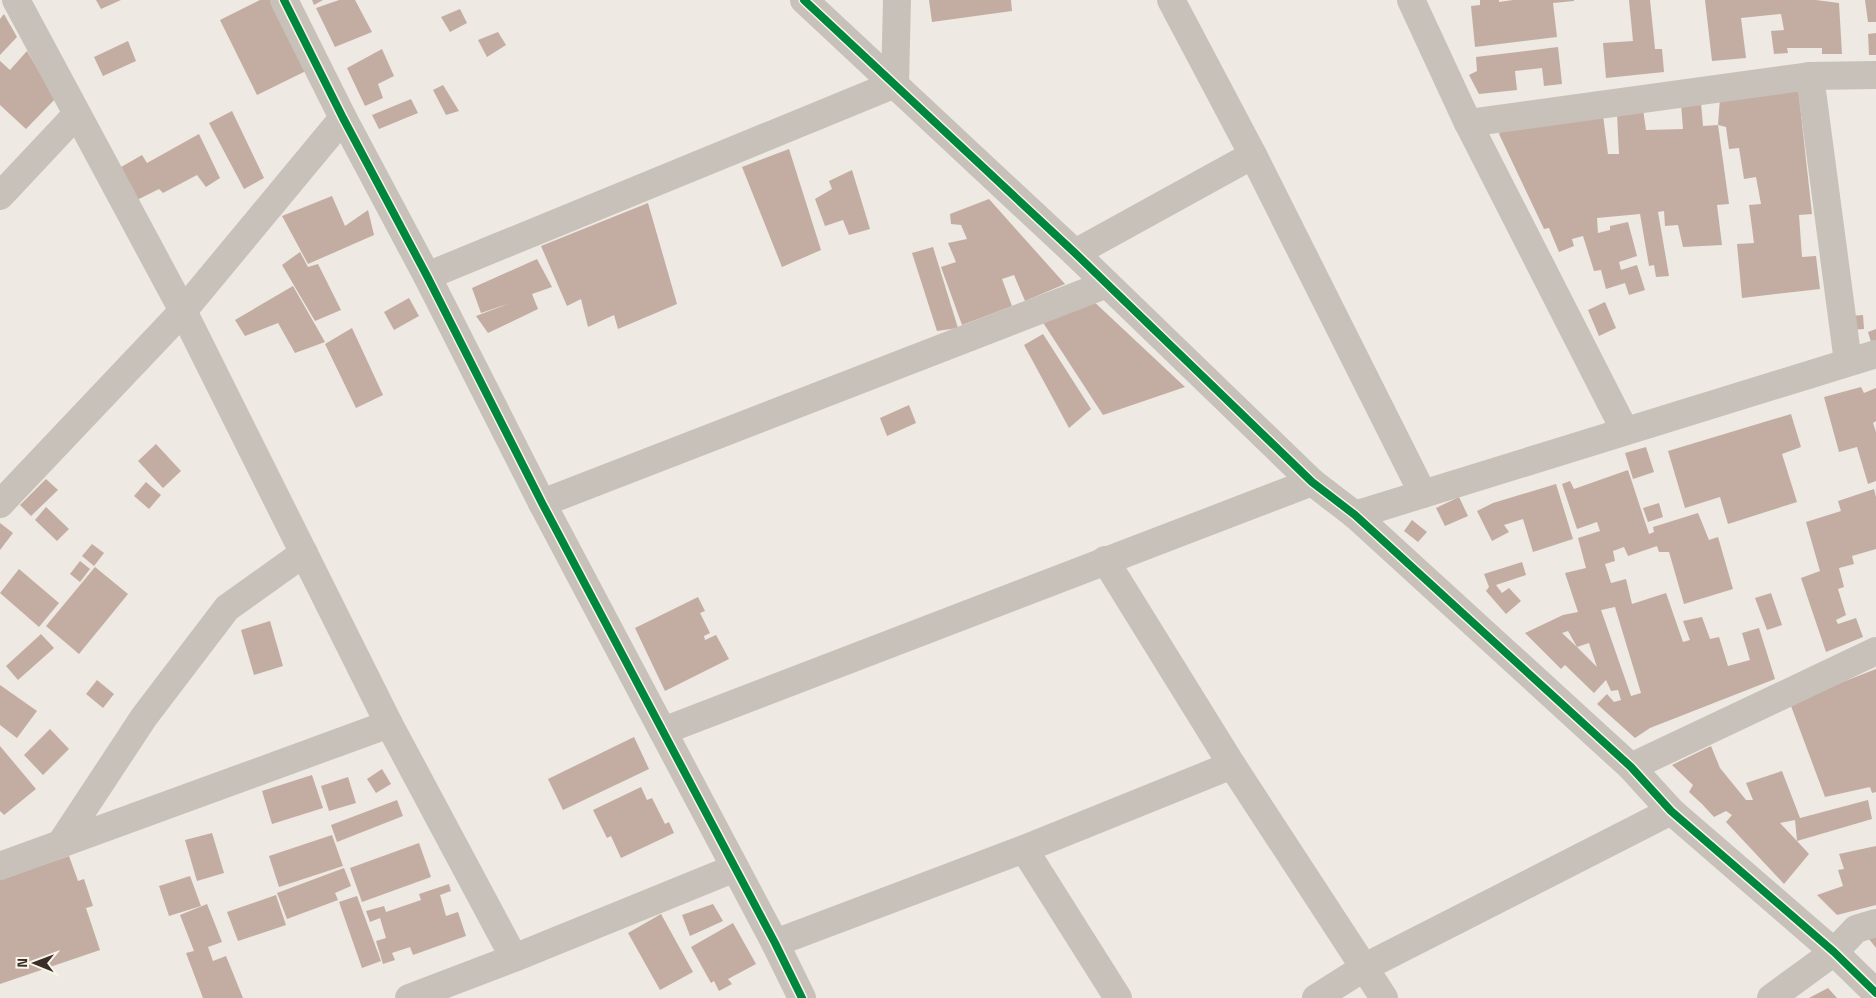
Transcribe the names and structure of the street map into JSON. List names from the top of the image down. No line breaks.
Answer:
{"north":"left"}
